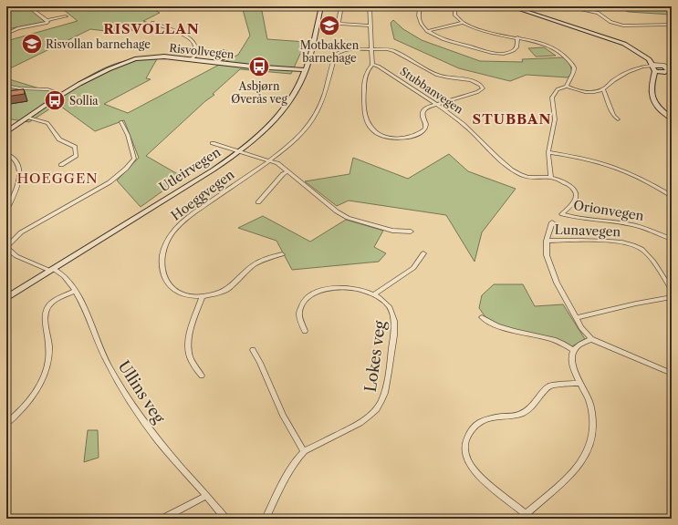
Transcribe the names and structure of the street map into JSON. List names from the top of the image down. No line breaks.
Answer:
{"streets":{"street":["Risvollvegen","Stubbanvegen","Utleirvegen","Hoeggvegen","Orionvegen","Lunavegen","Lokes veg","Ullins veg"]},"crossings":[["Risvollvegen","Utleirvegen"],["Stubbanvegen","Hoeggvegen"],["Stubbanvegen","Orionvegen"],["Utleirvegen","Hoeggvegen"],["Utleirvegen","Ullins veg"]],"districts":["RISVOLLAN","STUBBAN","HOEGGEN"],"places":{"school or university":["Motbakken barnehage","Risvollan barnehage"],"bus stop":["Asbjørn Øverås veg","Sollia"]}}
